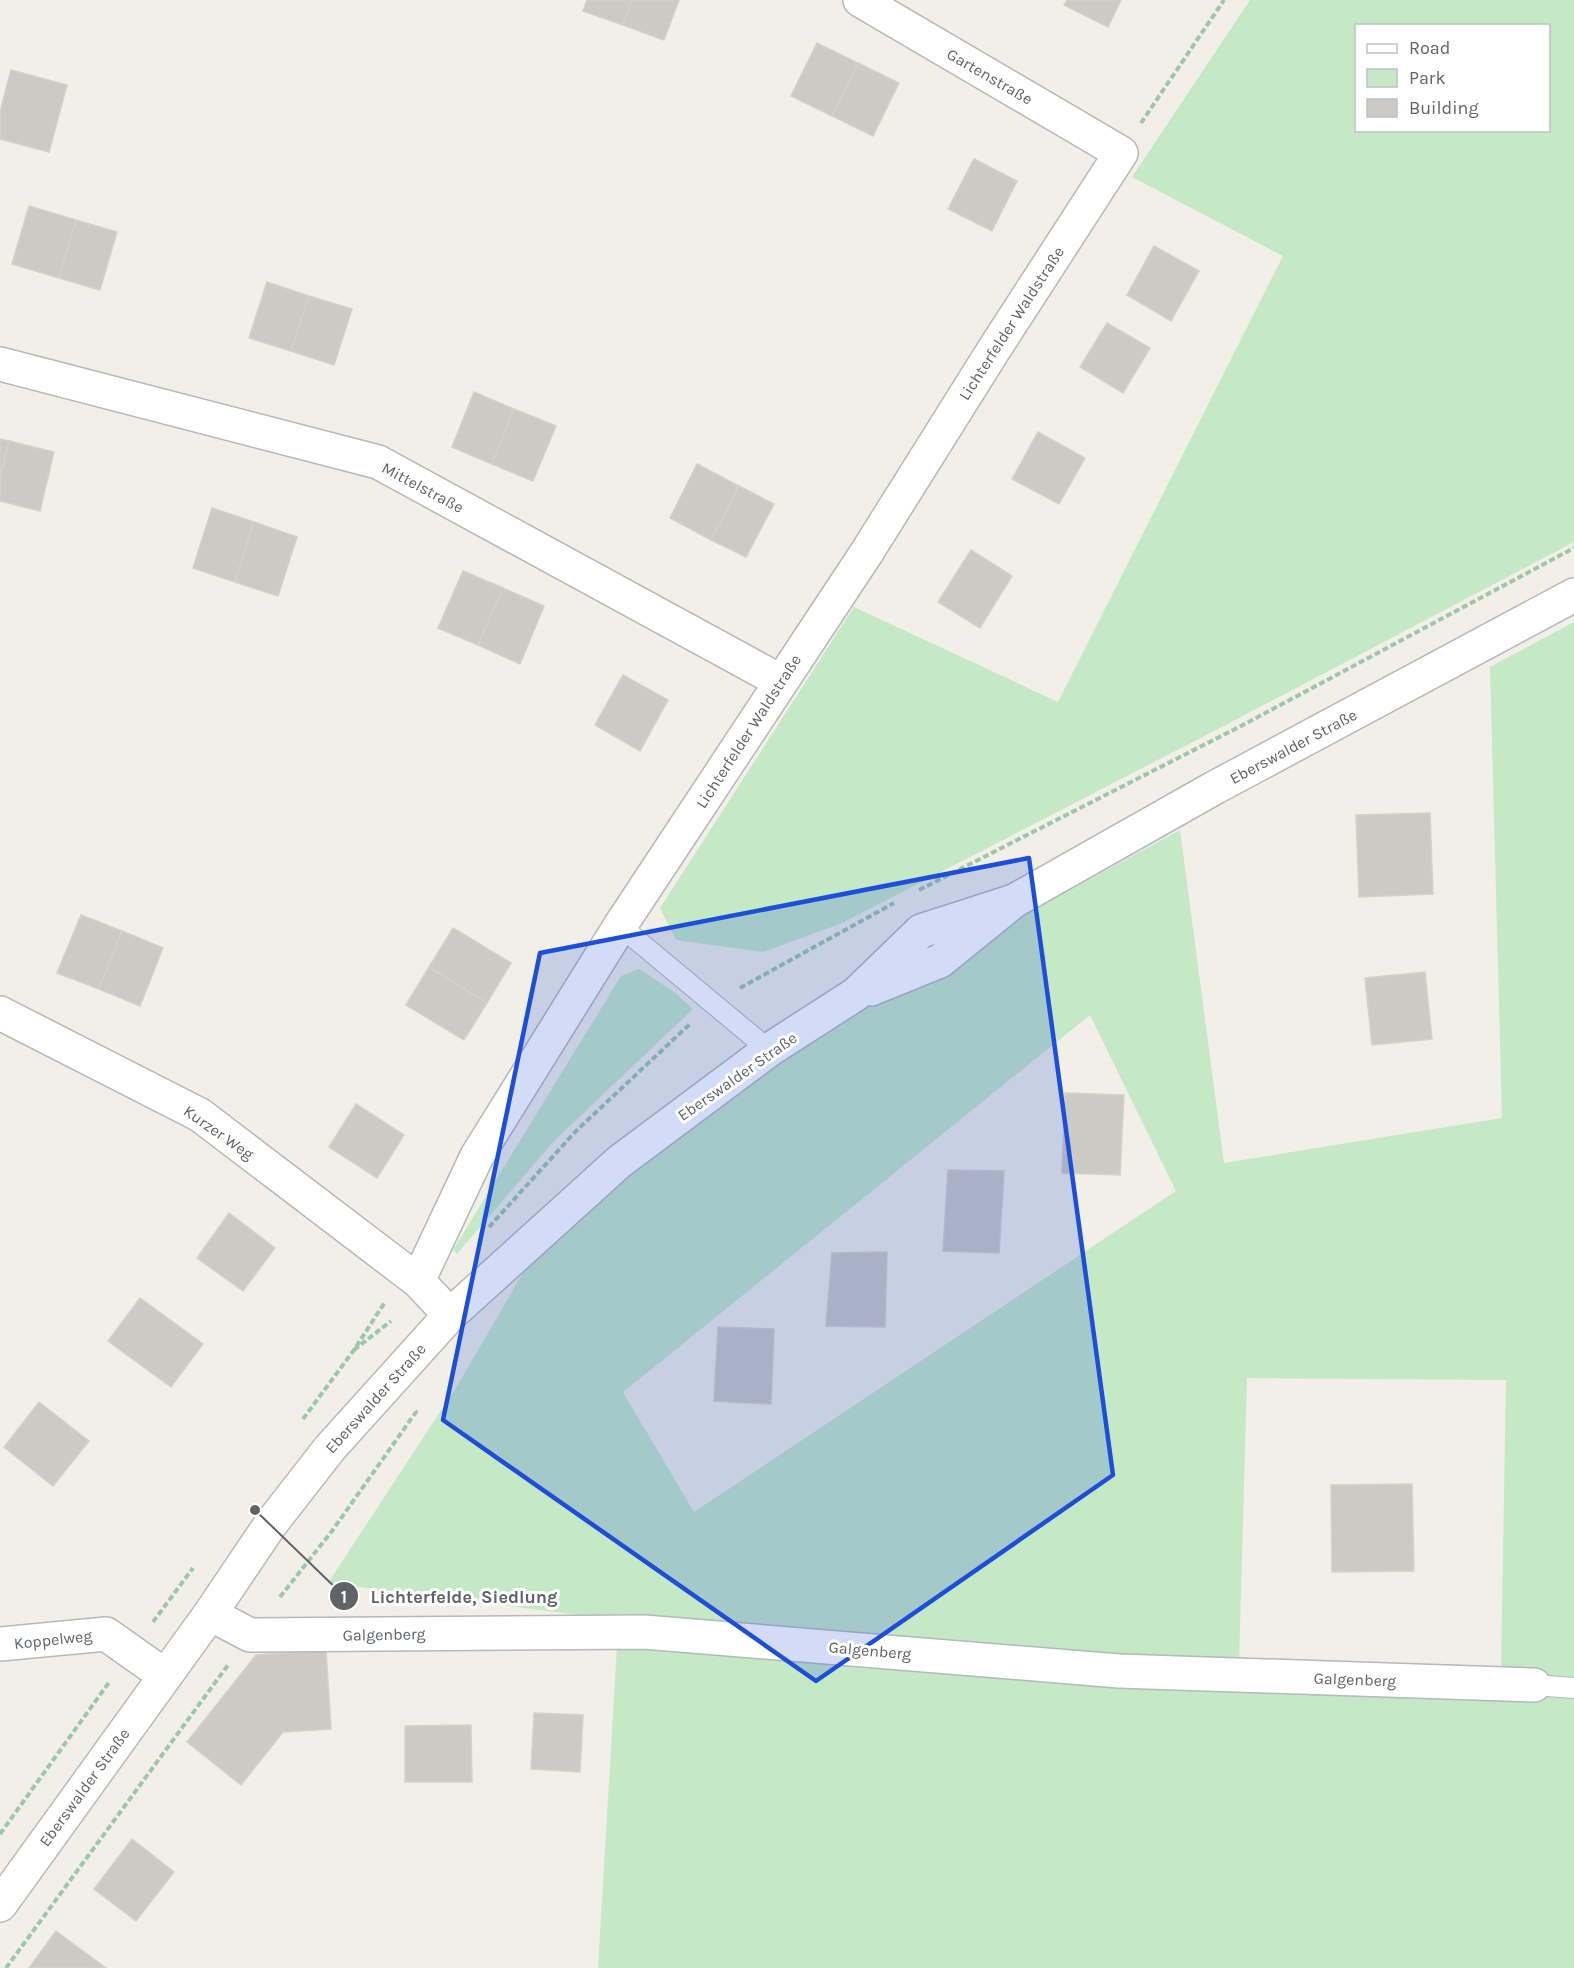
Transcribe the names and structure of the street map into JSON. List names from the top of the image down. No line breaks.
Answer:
{"streets":{"street":["Gartenstraße","Lichterfelder Waldstraße","Mittelstraße","Eberswalder Straße","Kurzer Weg","Galgenberg","Koppelweg"]},"crossings":[["Gartenstraße","Lichterfelder Waldstraße"],["Lichterfelder Waldstraße","Mittelstraße"],["Lichterfelder Waldstraße","Kurzer Weg"],["Eberswalder Straße","Galgenberg"],["Eberswalder Straße","Koppelweg"]],"places":["Lichterfelde, Siedlung"],"legend":["Road","Park","Building"]}
